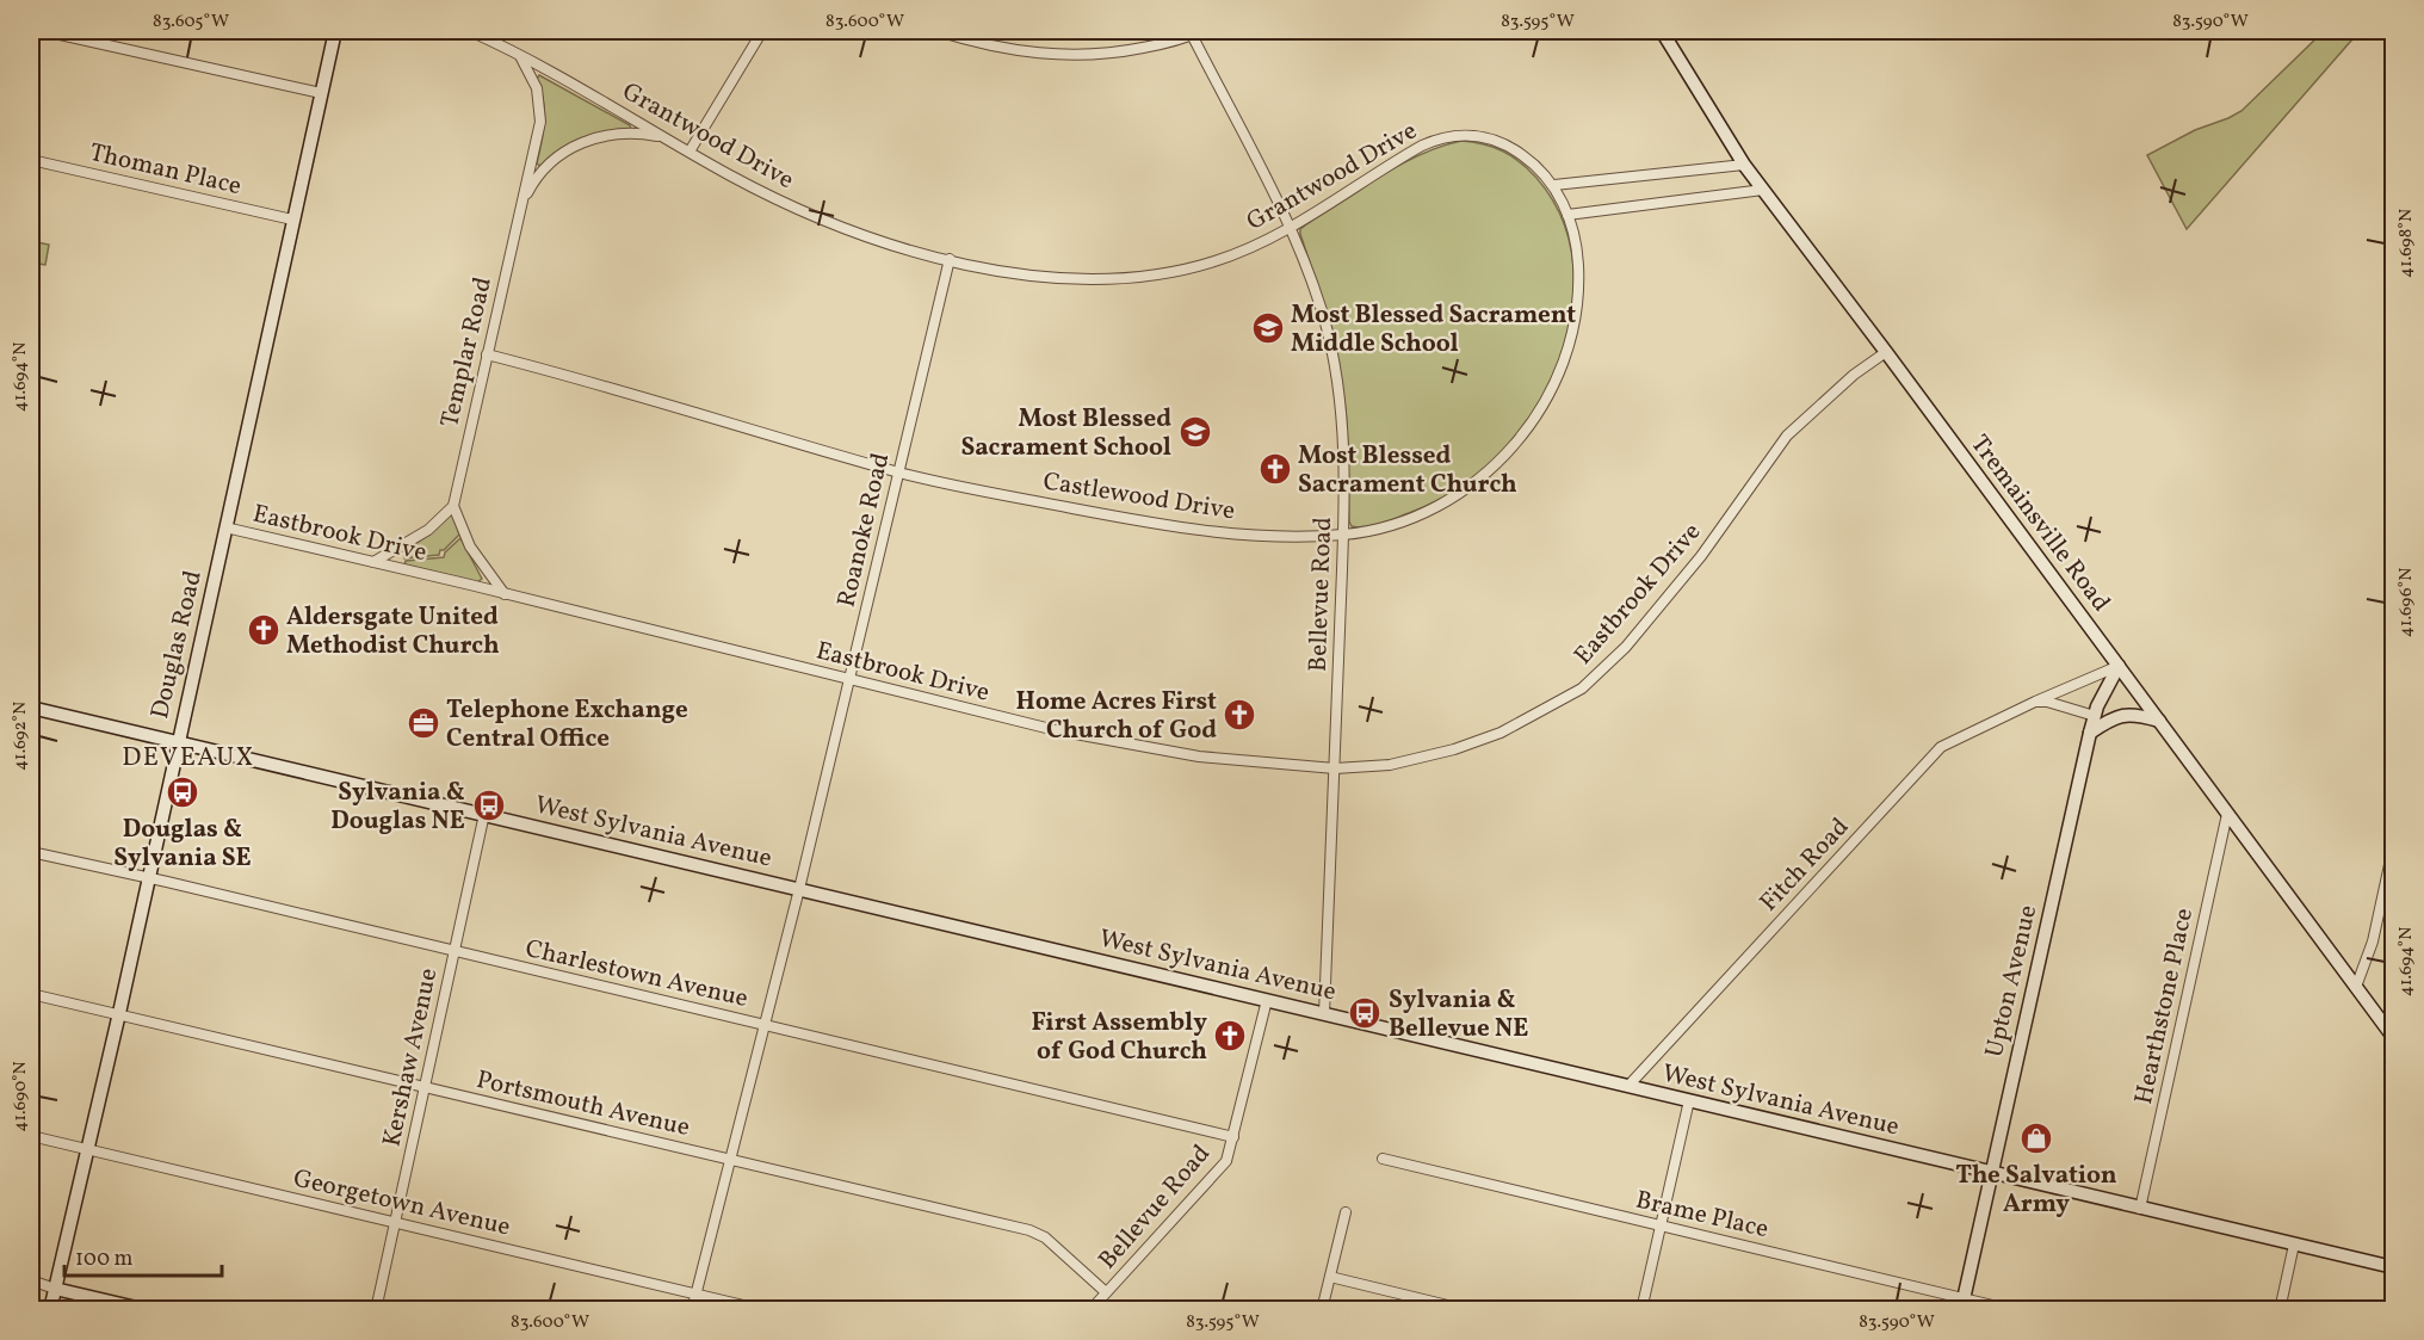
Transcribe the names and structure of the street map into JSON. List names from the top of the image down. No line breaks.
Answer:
{"streets":{"street":["Grantwood Drive","Thoman Place","Templar Road","Castlewood Drive","Tremainsville Road","Roanoke Road","Eastbrook Drive","Bellevue Road","Douglas Road","West Sylvania Avenue","Fitch Road","Charlestown Avenue","Upton Avenue","Hearthstone Place","Kershaw Avenue","Portsmouth Avenue","Georgetown Avenue","Brame Place"]},"crossings":[["Grantwood Drive","Templar Road"],["Grantwood Drive","Castlewood Drive"],["Grantwood Drive","Roanoke Road"],["Grantwood Drive","Bellevue Road"],["Thoman Place","Douglas Road"],["Templar Road","Castlewood Drive"],["Castlewood Drive","Roanoke Road"],["Castlewood Drive","Bellevue Road"],["Tremainsville Road","Eastbrook Drive"],["Tremainsville Road","Fitch Road"],["Tremainsville Road","Upton Avenue"],["Tremainsville Road","Hearthstone Place"],["Roanoke Road","Eastbrook Drive"],["Roanoke Road","West Sylvania Avenue"],["Roanoke Road","Charlestown Avenue"],["Roanoke Road","Portsmouth Avenue"],["Roanoke Road","Georgetown Avenue"],["Eastbrook Drive","Bellevue Road"],["Eastbrook Drive","Douglas Road"],["Bellevue Road","West Sylvania Avenue"],["Bellevue Road","Charlestown Avenue"],["Bellevue Road","Portsmouth Avenue"],["Douglas Road","West Sylvania Avenue"],["Douglas Road","Charlestown Avenue"],["Douglas Road","Portsmouth Avenue"],["Douglas Road","Georgetown Avenue"],["West Sylvania Avenue","Fitch Road"],["West Sylvania Avenue","Upton Avenue"],["West Sylvania Avenue","Hearthstone Place"],["West Sylvania Avenue","Kershaw Avenue"],["Fitch Road","Upton Avenue"],["Charlestown Avenue","Kershaw Avenue"],["Upton Avenue","Brame Place"],["Kershaw Avenue","Portsmouth Avenue"],["Kershaw Avenue","Georgetown Avenue"]],"districts":["DEVEAUX"],"places":{"school or university":["Most Blessed Sacrament Middle School","Most Blessed Sacrament School"],"church":["Most Blessed Sacrament Church","Aldersgate United Methodist Church","Home Acres First Church of God","First Assembly of God Church"],"office":["Telephone Exchange Central Office"],"bus stop":["Douglas & Sylvania SE","Sylvania & Douglas NE","Sylvania & Bellevue NE"],"shop":["The Salvation Army"]},"scale_bar":"100 m","coordinates":["83.605°W","83.600°W","83.595°W","83.590°W","41.698°N","41.694°N","41.696°N","41.692°N","41.690°N"]}
